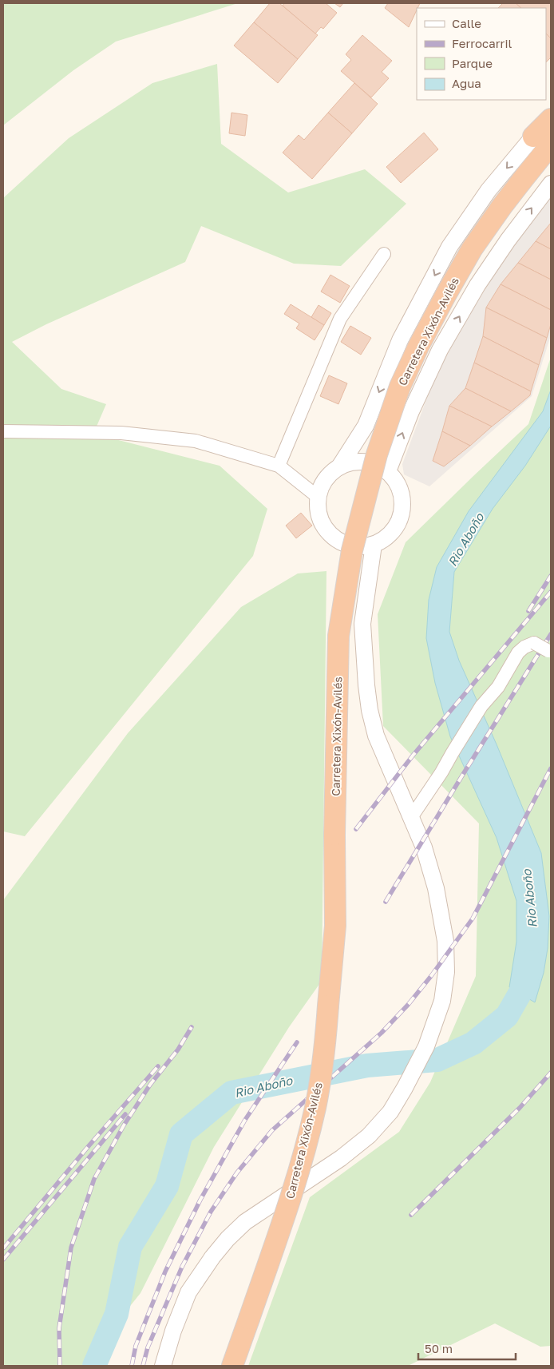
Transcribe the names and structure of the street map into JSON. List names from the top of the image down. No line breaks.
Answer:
{"streets":{"highway":["Carretera Xixón-Avilés"]},"water":["Rio Aboño"],"legend":["Calle","Ferrocarril","Parque","Agua"],"scale_bar":"50 m"}
